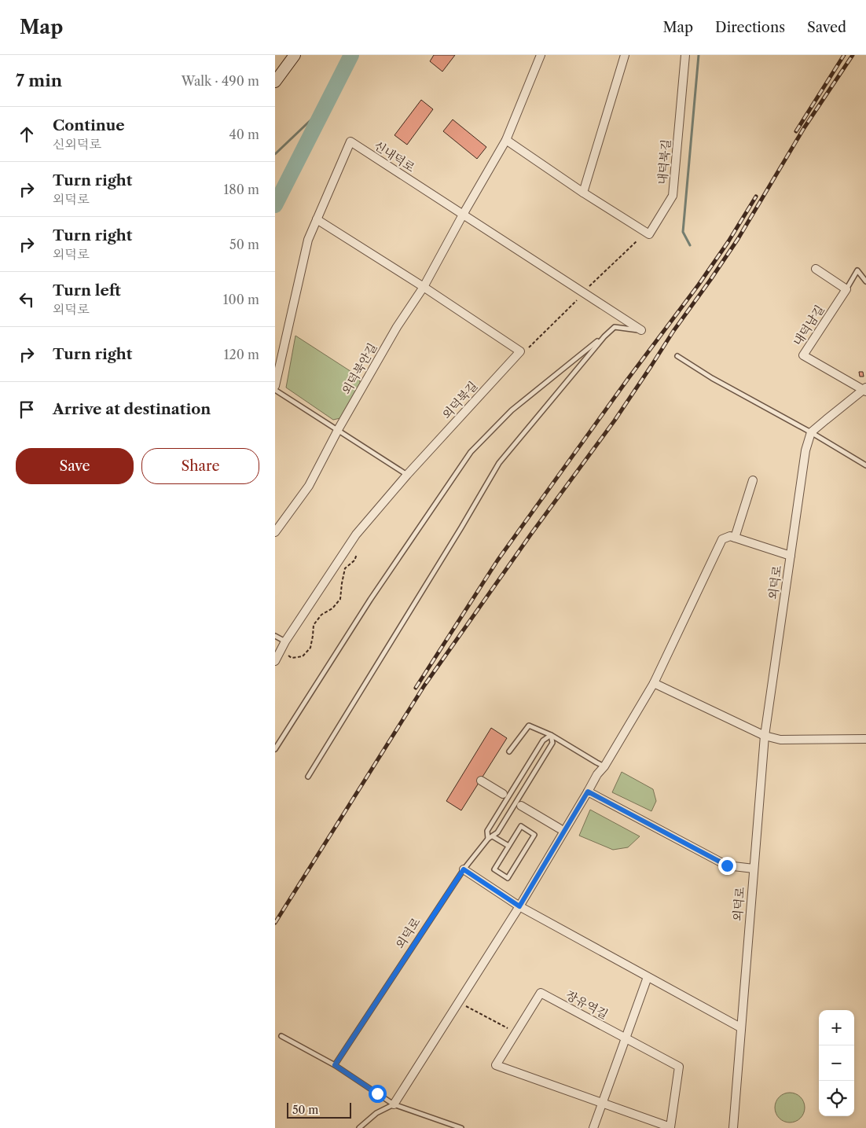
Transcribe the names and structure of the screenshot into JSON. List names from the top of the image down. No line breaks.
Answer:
{"streets":{"street":["신내덕로","내덕북길","내덕남길","외덕북안길","외덕북길","외덕로","장유역길"]},"crossings":[["신내덕로","외덕북안길"],["신내덕로","외덕북길"],["내덕남길","외덕로"],["외덕북안길","외덕북길"]],"scale_bar":"50 m","page":{"header":"Map","nav":["Map","Directions","Saved"],"heading":["7 min","Walk · 490 m"],"list":[["Continue","신외덕로","40 m"],["Turn right","외덕로","180 m"],["Turn right","외덕로","50 m"],["Turn left","외덕로","100 m"],["Turn right","120 m"],"Arrive at destination"],"buttons":["Save","Share"],"map_buttons":["+","−"],"scale":"50 m"}}
